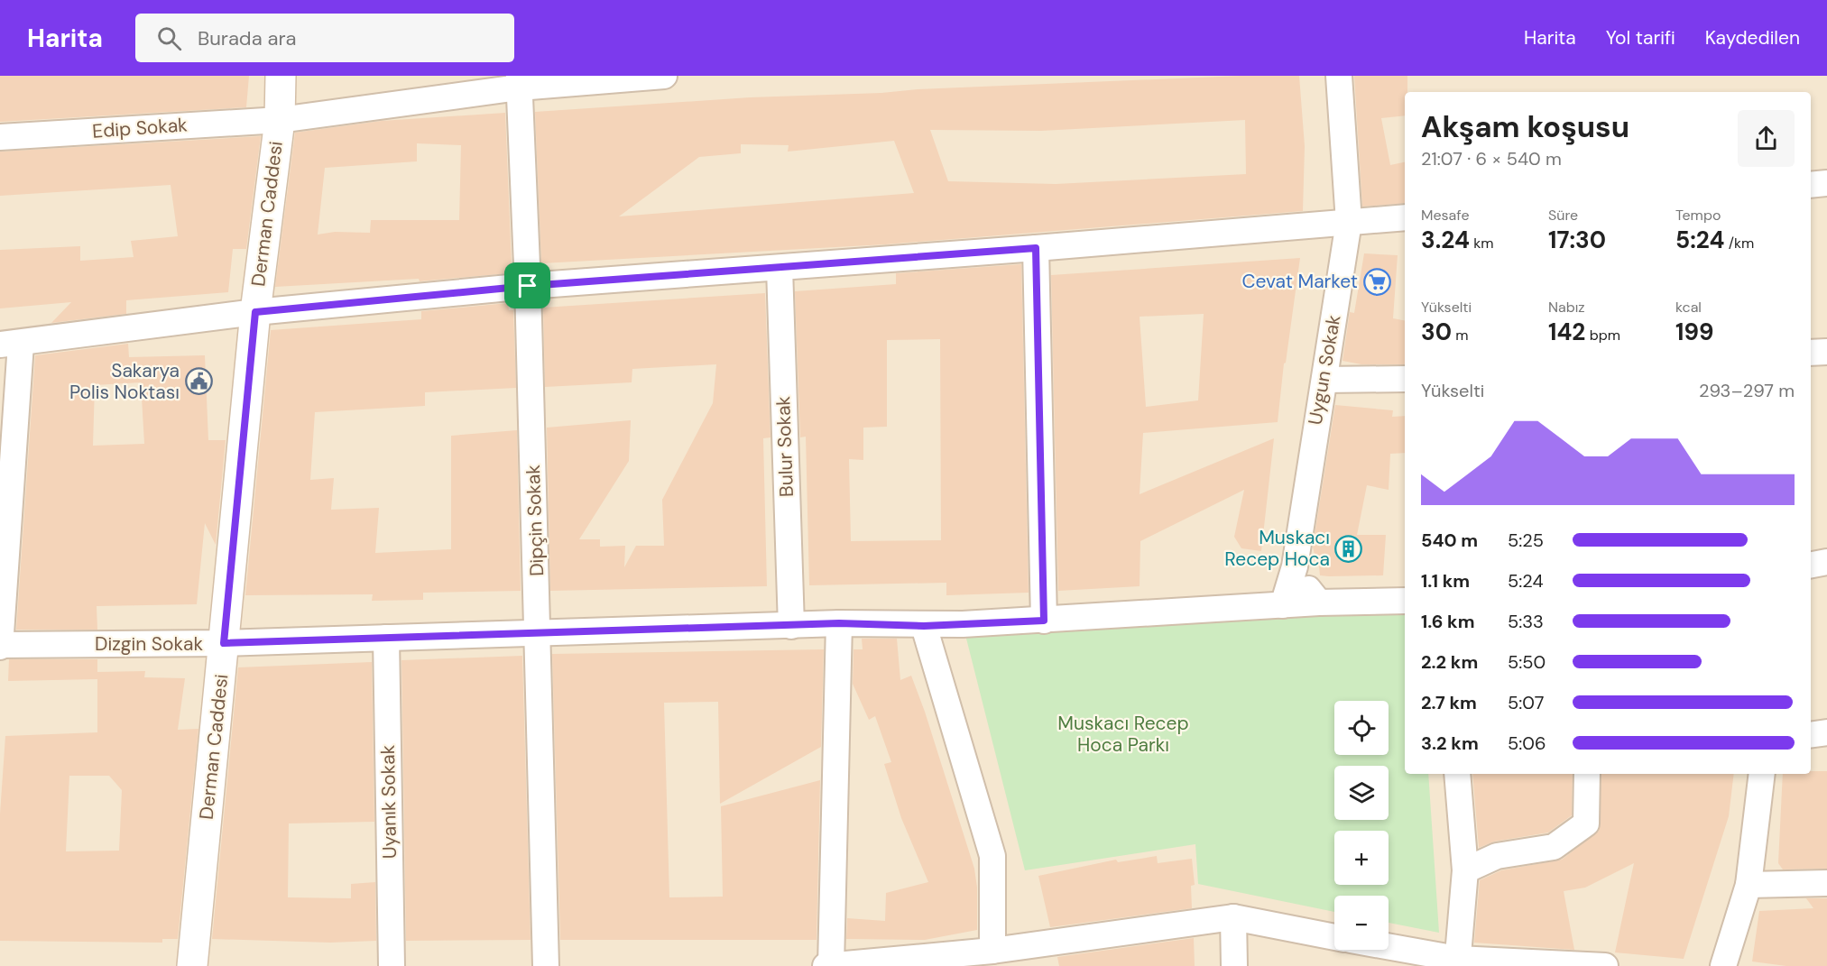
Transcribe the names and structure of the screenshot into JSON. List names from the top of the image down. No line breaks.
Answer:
{"streets":{"main road":["Derman Caddesi"],"street":["Edip Sokak","Uygun Sokak","Bulur Sokak","Dipçin Sokak","Dizgin Sokak","Uyanık Sokak"]},"crossings":[["Edip Sokak","Derman Caddesi"],["Edip Sokak","Dipçin Sokak"],["Derman Caddesi","Dizgin Sokak"],["Uygun Sokak","Dizgin Sokak"],["Bulur Sokak","Dizgin Sokak"],["Dipçin Sokak","Dizgin Sokak"],["Dizgin Sokak","Uyanık Sokak"]],"parks":["Muskacı Recep Hoca Parkı"],"places":{"supermarket":["Cevat Market"],"public building":["Sakarya Polis Noktası"],"building":["Muskacı Recep Hoca"]},"page":{"header":"Harita","search":"Burada ara","nav":["Harita","Yol tarifi","Kaydedilen"],"heading":["Akşam koşusu","21:07 · 6 × 540 m"],"stats":[["Mesafe","3.24 km"],["Süre","17:30"],["Tempo","5:24 /km"],["Yükselti","30 m"],["Nabız","142 bpm"],["kcal","199"]],"chart":["Yükselti","293–297 m"],"list":[{"name":"540 m","note":"5:25"},{"name":"1.1 km","note":"5:24"},{"name":"1.6 km","note":"5:33"},{"name":"2.2 km","note":"5:50"},{"name":"2.7 km","note":"5:07"},{"name":"3.2 km","note":"5:06"}],"map_buttons":["+","−"]}}
